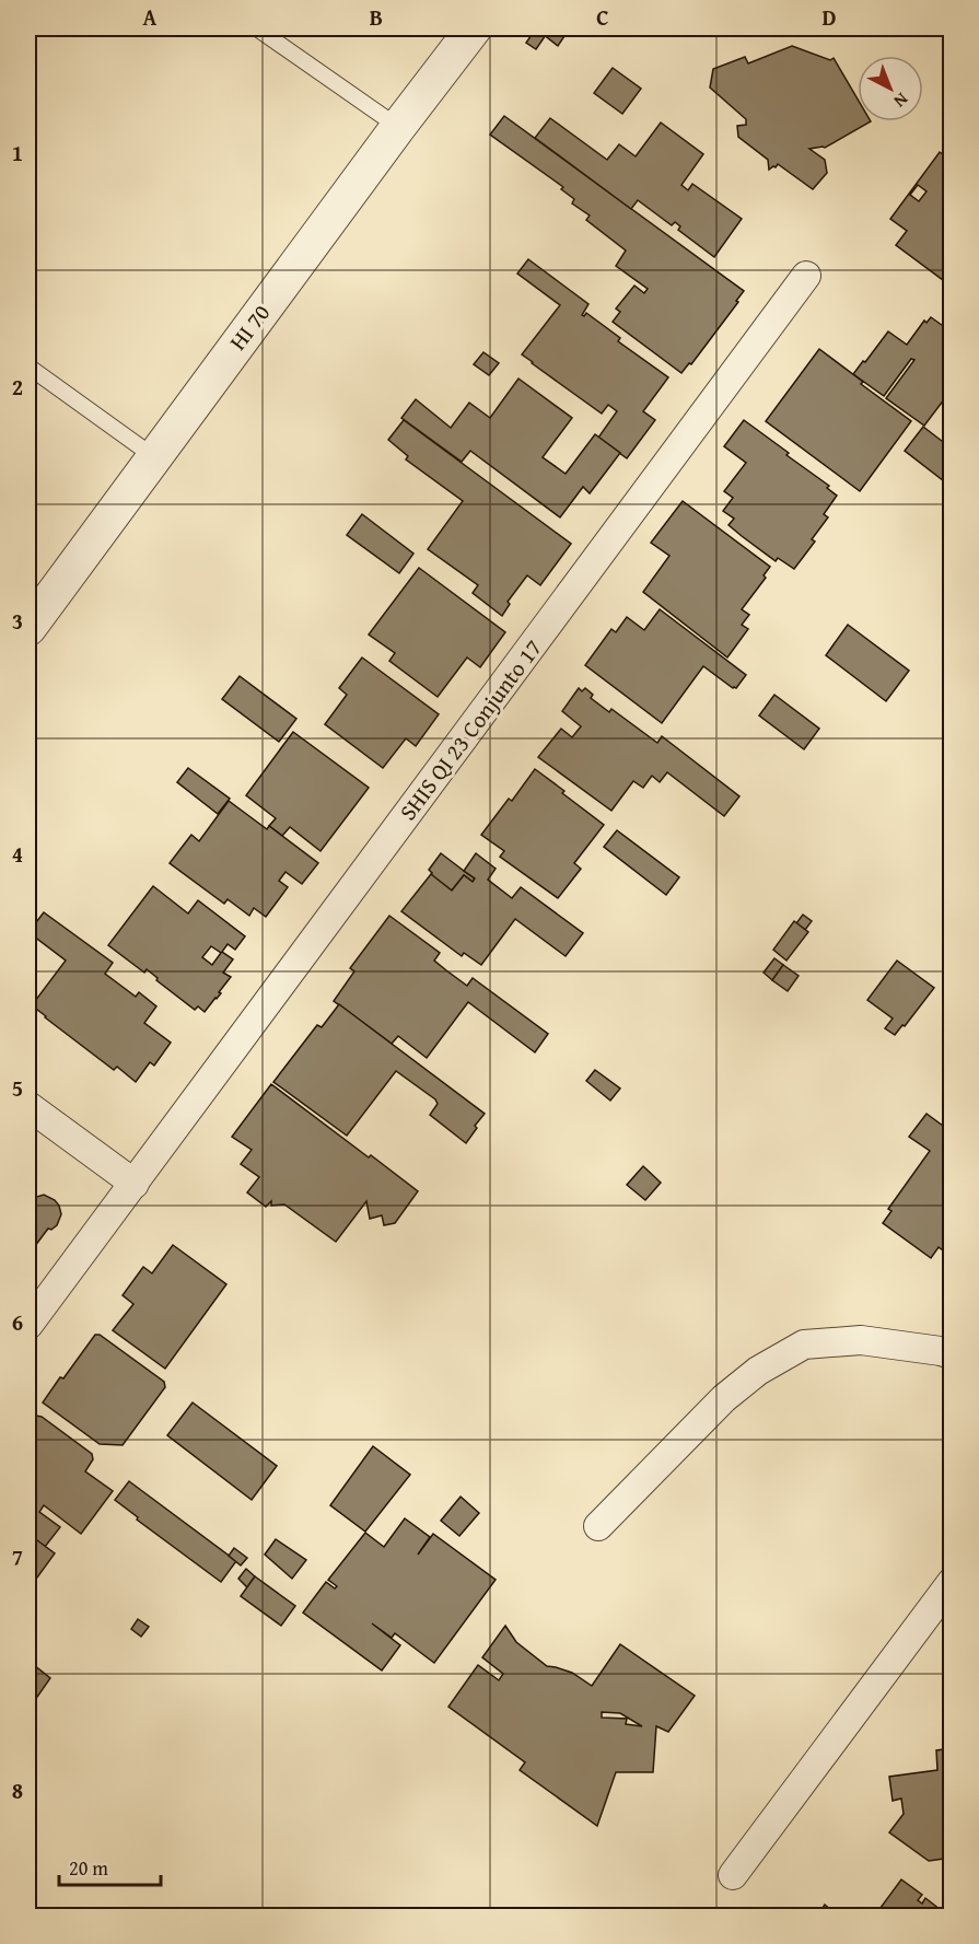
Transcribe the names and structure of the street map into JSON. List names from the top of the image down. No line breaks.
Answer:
{"streets":{"street":["HI 70","SHIS QI 23 Conjunto 17"]},"scale_bar":"20 m","north":"bottom right","grid":{"columns":["A","B","C","D"],"rows":["1","2","3","4","5","6","7","8"]}}
